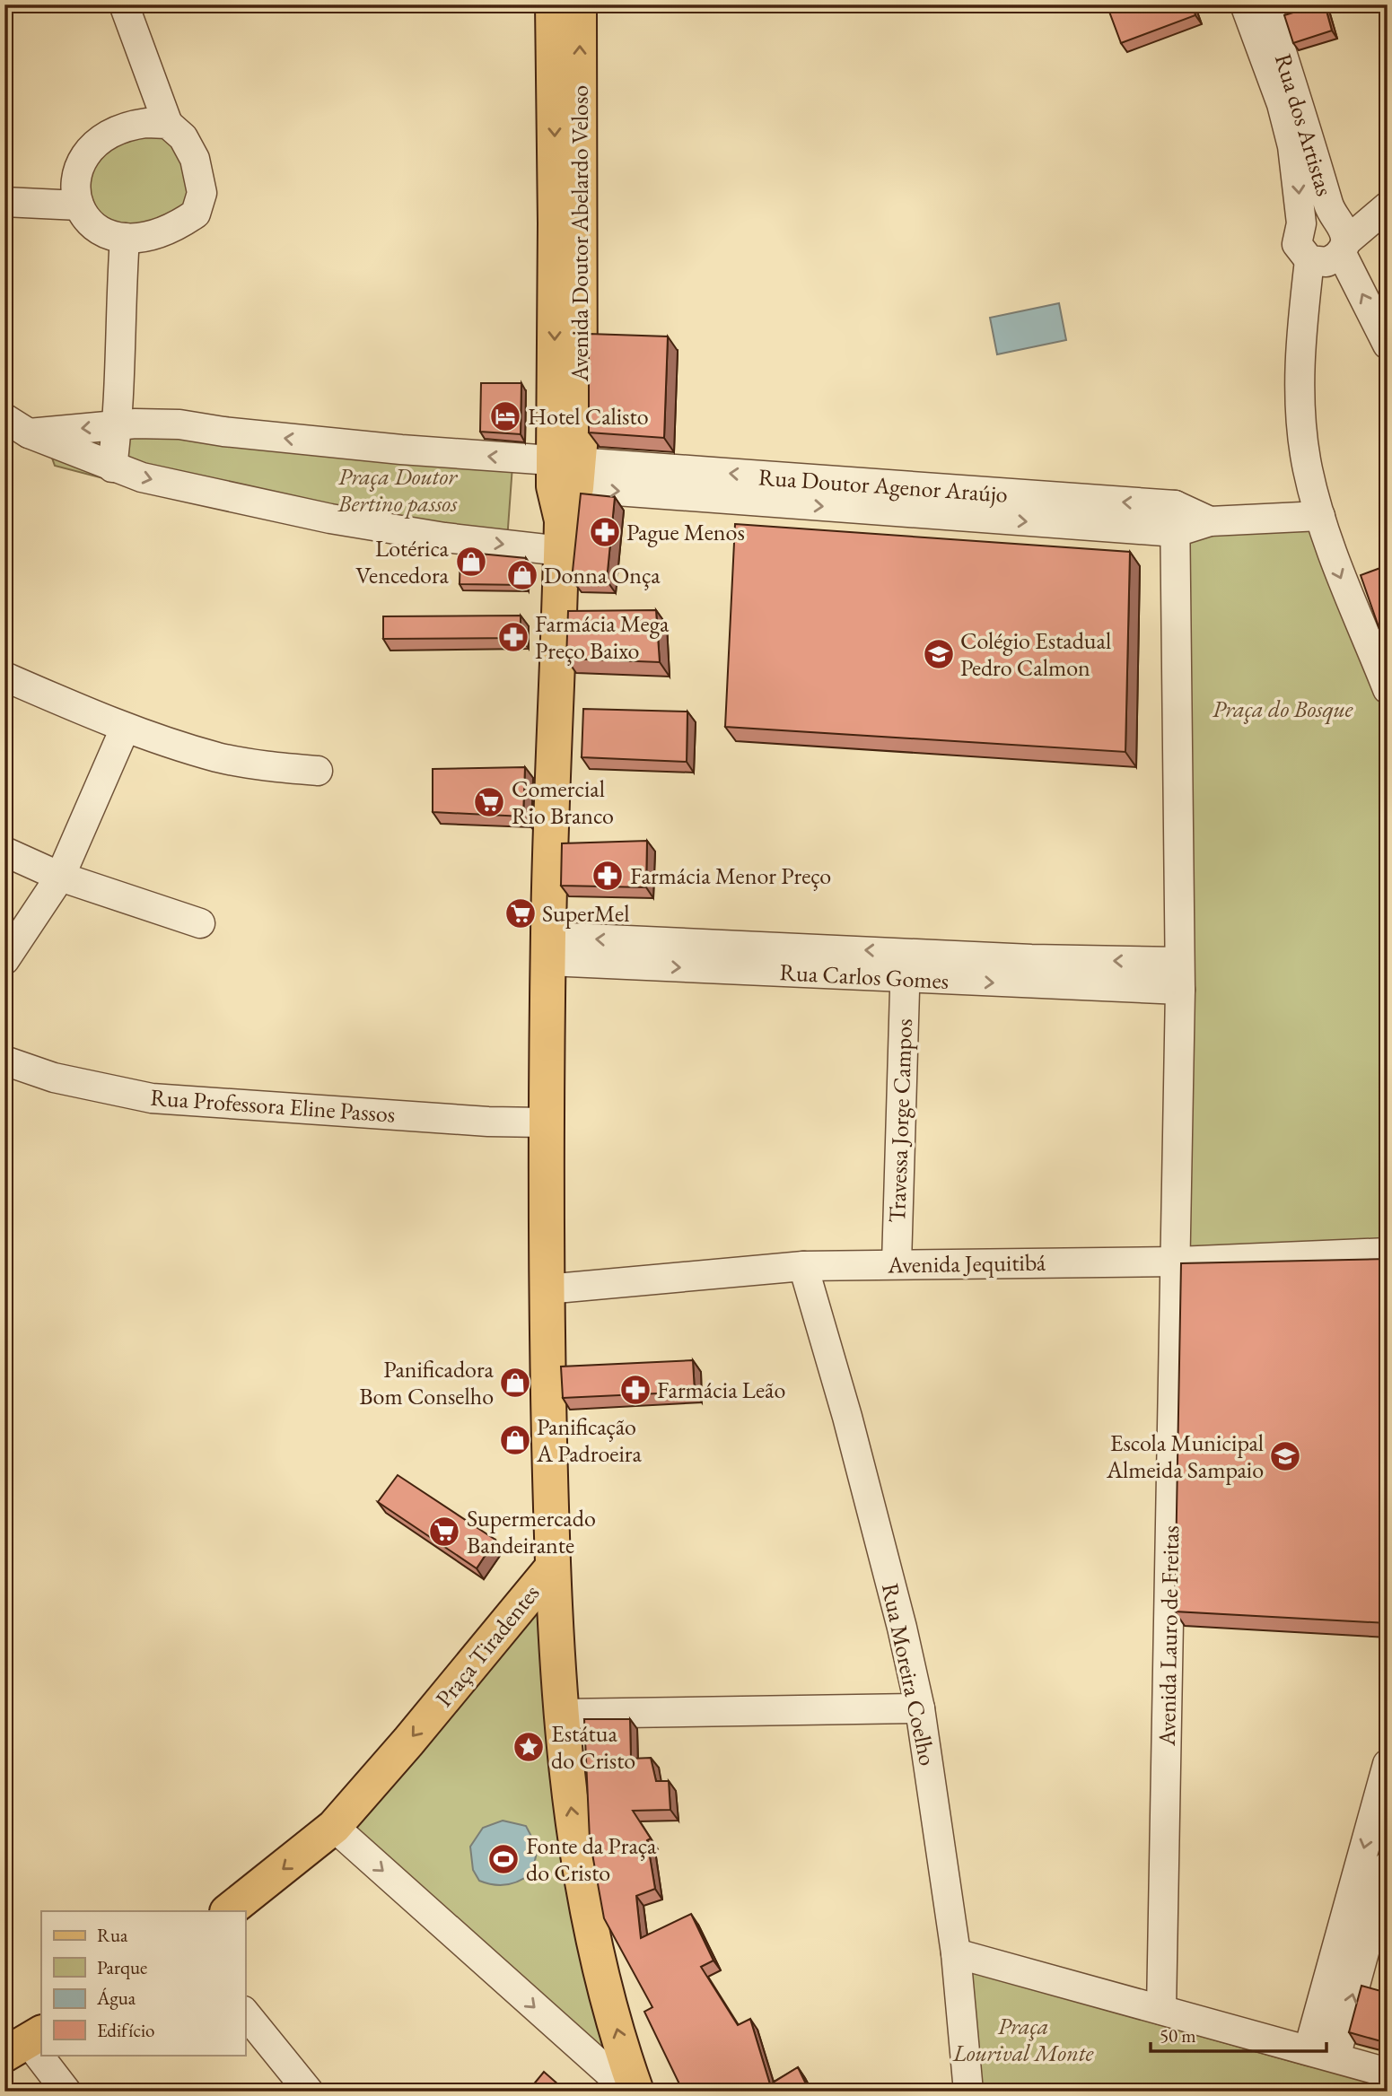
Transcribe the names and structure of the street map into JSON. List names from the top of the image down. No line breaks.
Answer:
{"streets":{"main road":["Avenida Doutor Abelardo Veloso","Praça Tiradentes"],"street":["Rua dos Artistas","Rua Doutor Agenor Araújo","Rua Carlos Gomes","Rua Professora Eline Passos","Travessa Jorge Campos","Avenida Jequitibá","Avenida Lauro de Freitas","Rua Moreira Coelho"]},"crossings":[["Avenida Doutor Abelardo Veloso","Rua Doutor Agenor Araújo"],["Rua Carlos Gomes","Travessa Jorge Campos"],["Travessa Jorge Campos","Avenida Jequitibá"],["Avenida Jequitibá","Avenida Lauro de Freitas"],["Avenida Jequitibá","Rua Moreira Coelho"]],"parks":["Praça Doutor Bertino passos","Praça do Bosque","Praça Lourival Monte"],"places":{"hotel":["Hotel Calisto"],"pharmacy":["Pague Menos","Farmácia Mega Preço Baixo","Farmácia Menor Preço","Farmácia Leão"],"shop":["Lotérica Vencedora","Donna Onça","Panificadora Bom Conselho","Panificação A Padroeira"],"school or university":["Colégio Estadual Pedro Calmon","Escola Municipal Almeida Sampaio"],"supermarket":["Comercial Rio Branco","SuperMel","Supermercado Bandeirante"],"place":["Estátua do Cristo"],"sports":["Fonte da Praça do Cristo"]},"legend":["Rua","Parque","Água","Edifício"],"scale_bar":"50 m"}
